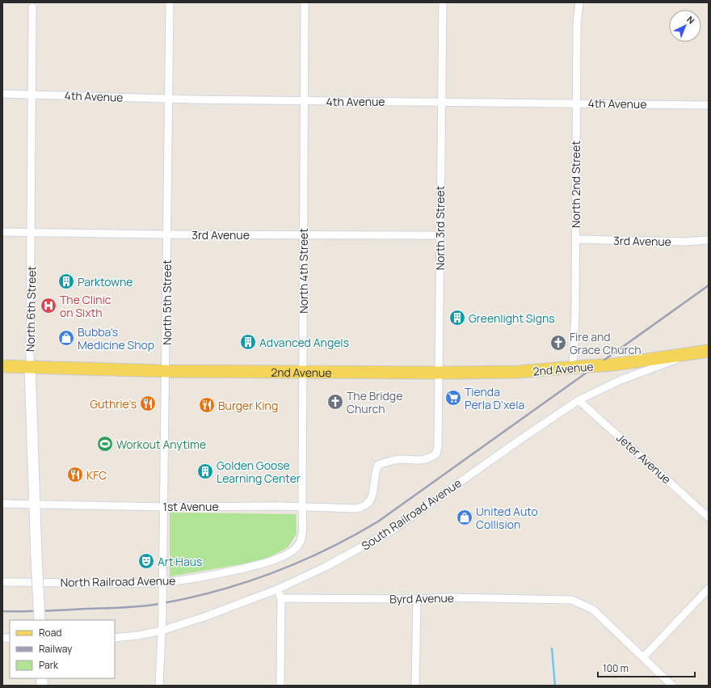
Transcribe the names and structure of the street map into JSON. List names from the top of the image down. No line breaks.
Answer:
{"streets":{"main road":["2nd Avenue"],"street":["4th Avenue","North 2nd Street","North 3rd Street","3rd Avenue","North 4th Street","North 5th Street","North 6th Street","Jeter Avenue","1st Avenue","South Railroad Avenue","North Railroad Avenue","Byrd Avenue"]},"crossings":[["4th Avenue","North 2nd Street"],["4th Avenue","North 3rd Street"],["4th Avenue","North 4th Street"],["4th Avenue","North 5th Street"],["4th Avenue","North 6th Street"],["North 2nd Street","3rd Avenue"],["North 2nd Street","2nd Avenue"],["North 3rd Street","3rd Avenue"],["North 3rd Street","2nd Avenue"],["North 3rd Street","1st Avenue"],["3rd Avenue","North 4th Street"],["3rd Avenue","North 5th Street"],["3rd Avenue","North 6th Street"],["North 4th Street","2nd Avenue"],["North 4th Street","1st Avenue"],["North 4th Street","North Railroad Avenue"],["North 5th Street","2nd Avenue"],["North 5th Street","1st Avenue"],["North 5th Street","South Railroad Avenue"],["North 5th Street","North Railroad Avenue"],["North 6th Street","2nd Avenue"],["North 6th Street","1st Avenue"],["2nd Avenue","South Railroad Avenue"],["Jeter Avenue","South Railroad Avenue"]],"places":{"building":["Parktowne","Greenlight Signs","Advanced Angels","Golden Goose Learning Center"],"hospital":["The Clinic on Sixth"],"shop":["Bubba's Medicine Shop","United Auto Collision"],"church":["Fire and Grace Church","The Bridge Church"],"supermarket":["Tienda Perla D'xela"],"restaurant":["Guthrie's","Burger King","KFC"],"sports":["Workout Anytime"],"theatre":["Art Haus"]},"legend":["Road","Railway","Park"],"scale_bar":"100 m","north":"top right"}
